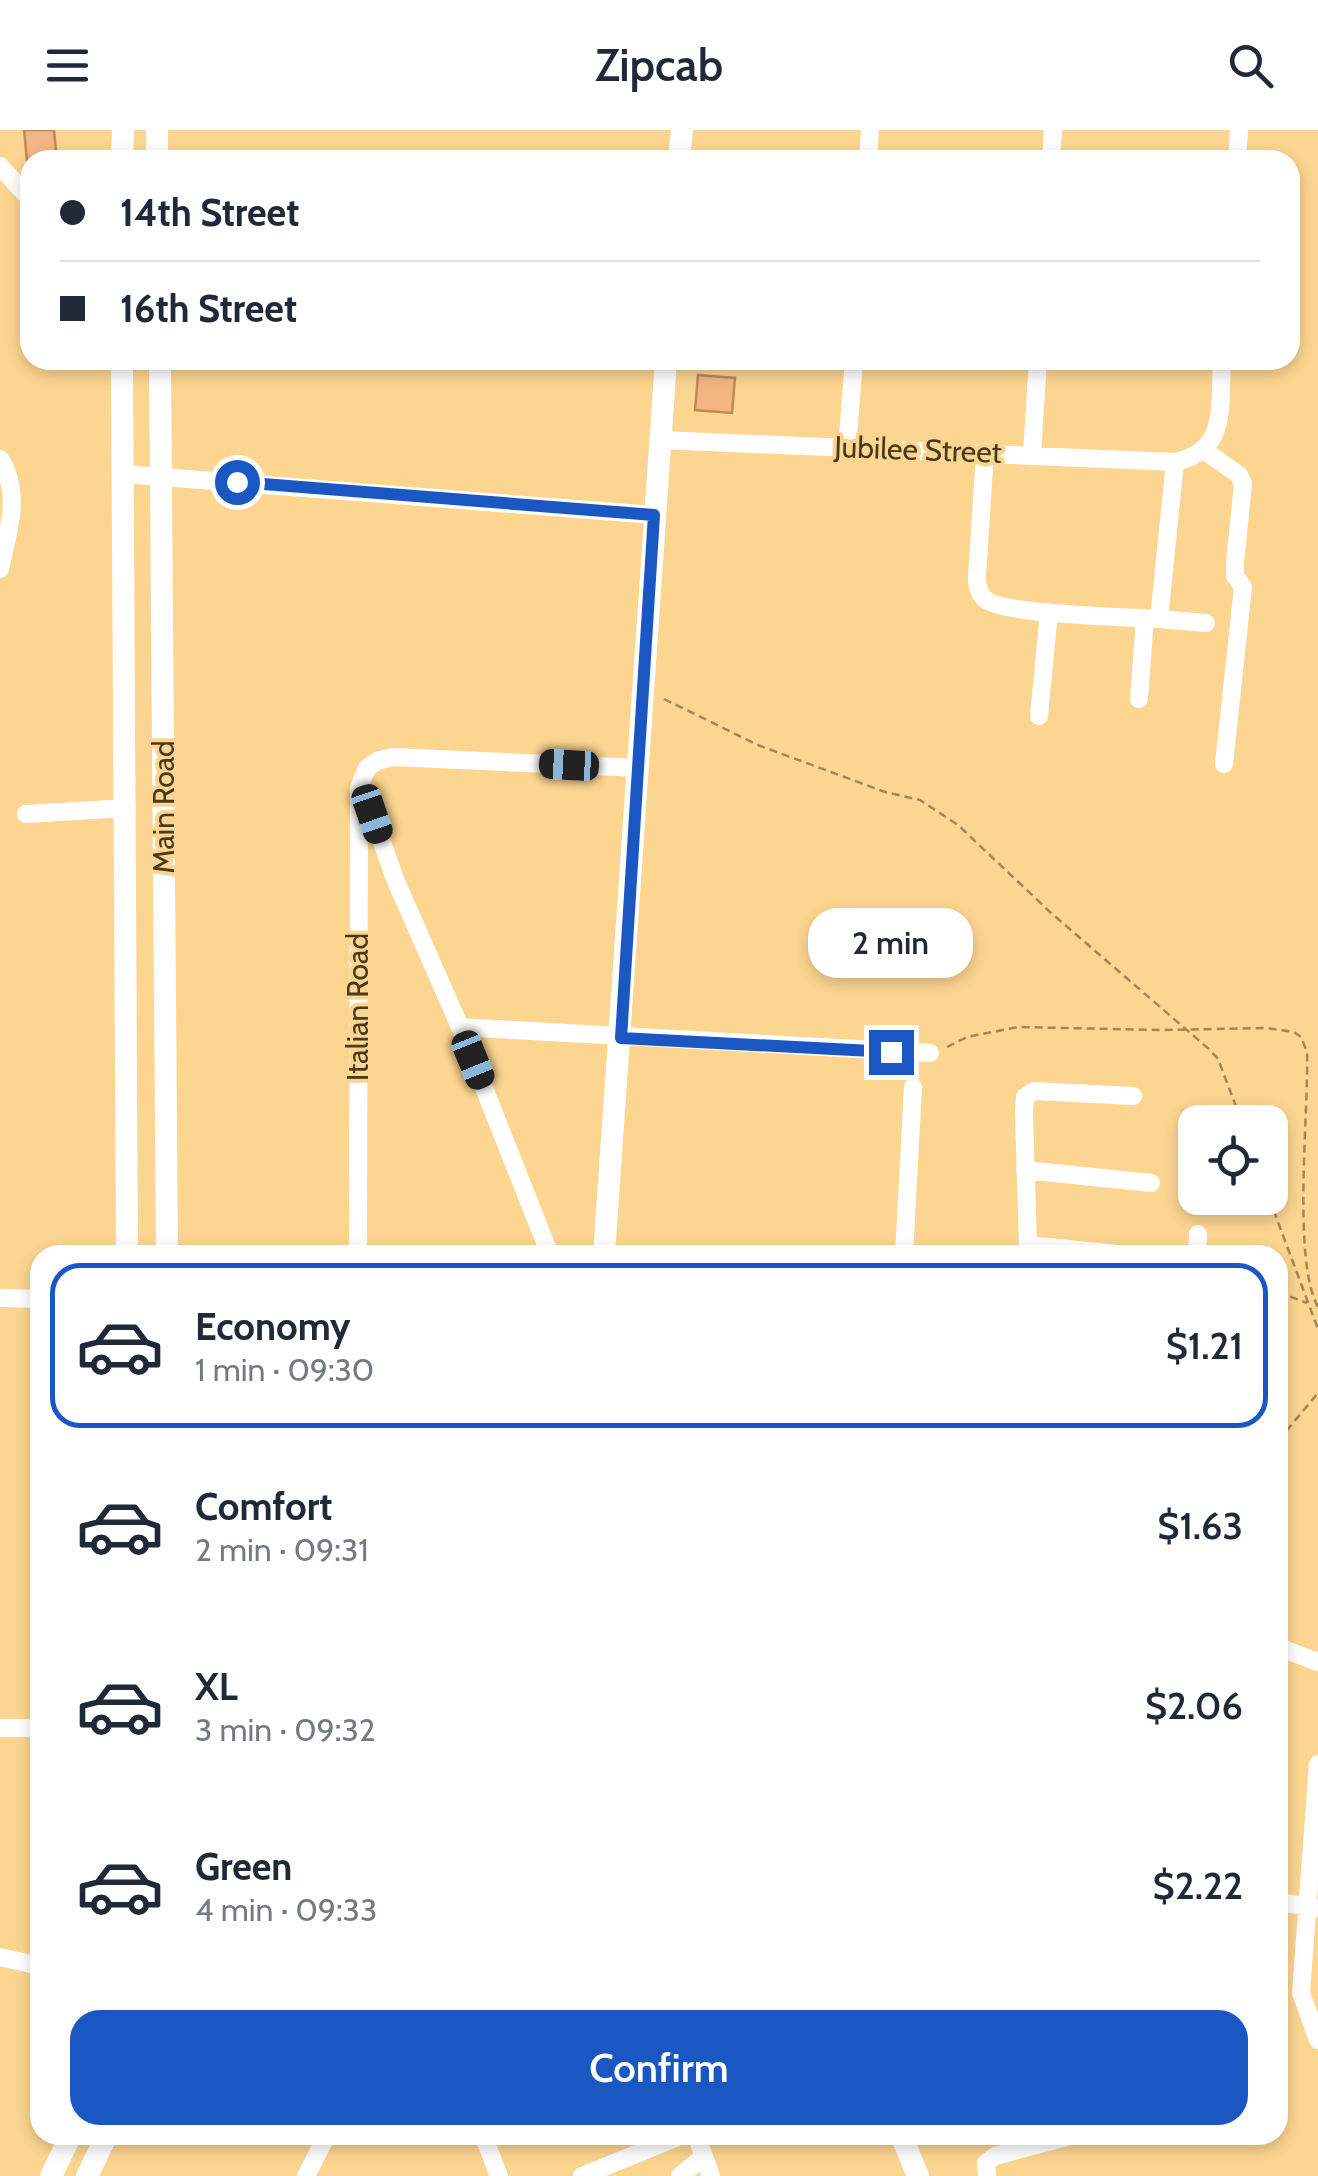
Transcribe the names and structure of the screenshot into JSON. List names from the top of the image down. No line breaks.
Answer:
{"streets":{"main road":["Main Road"],"street":["Jubilee Street","Italian Road"]},"page":{"header":"Zipcab","banner":["14th Street","16th Street"],"bubble":"2 min","list":[{"name":"Economy","note":"1 min · 09:30","value":"$1.21"},{"name":"Comfort","note":"2 min · 09:31","value":"$1.63"},{"name":"XL","note":"3 min · 09:32","value":"$2.06"},{"name":"Green","note":"4 min · 09:33","value":"$2.22"}],"buttons":"Confirm"}}
